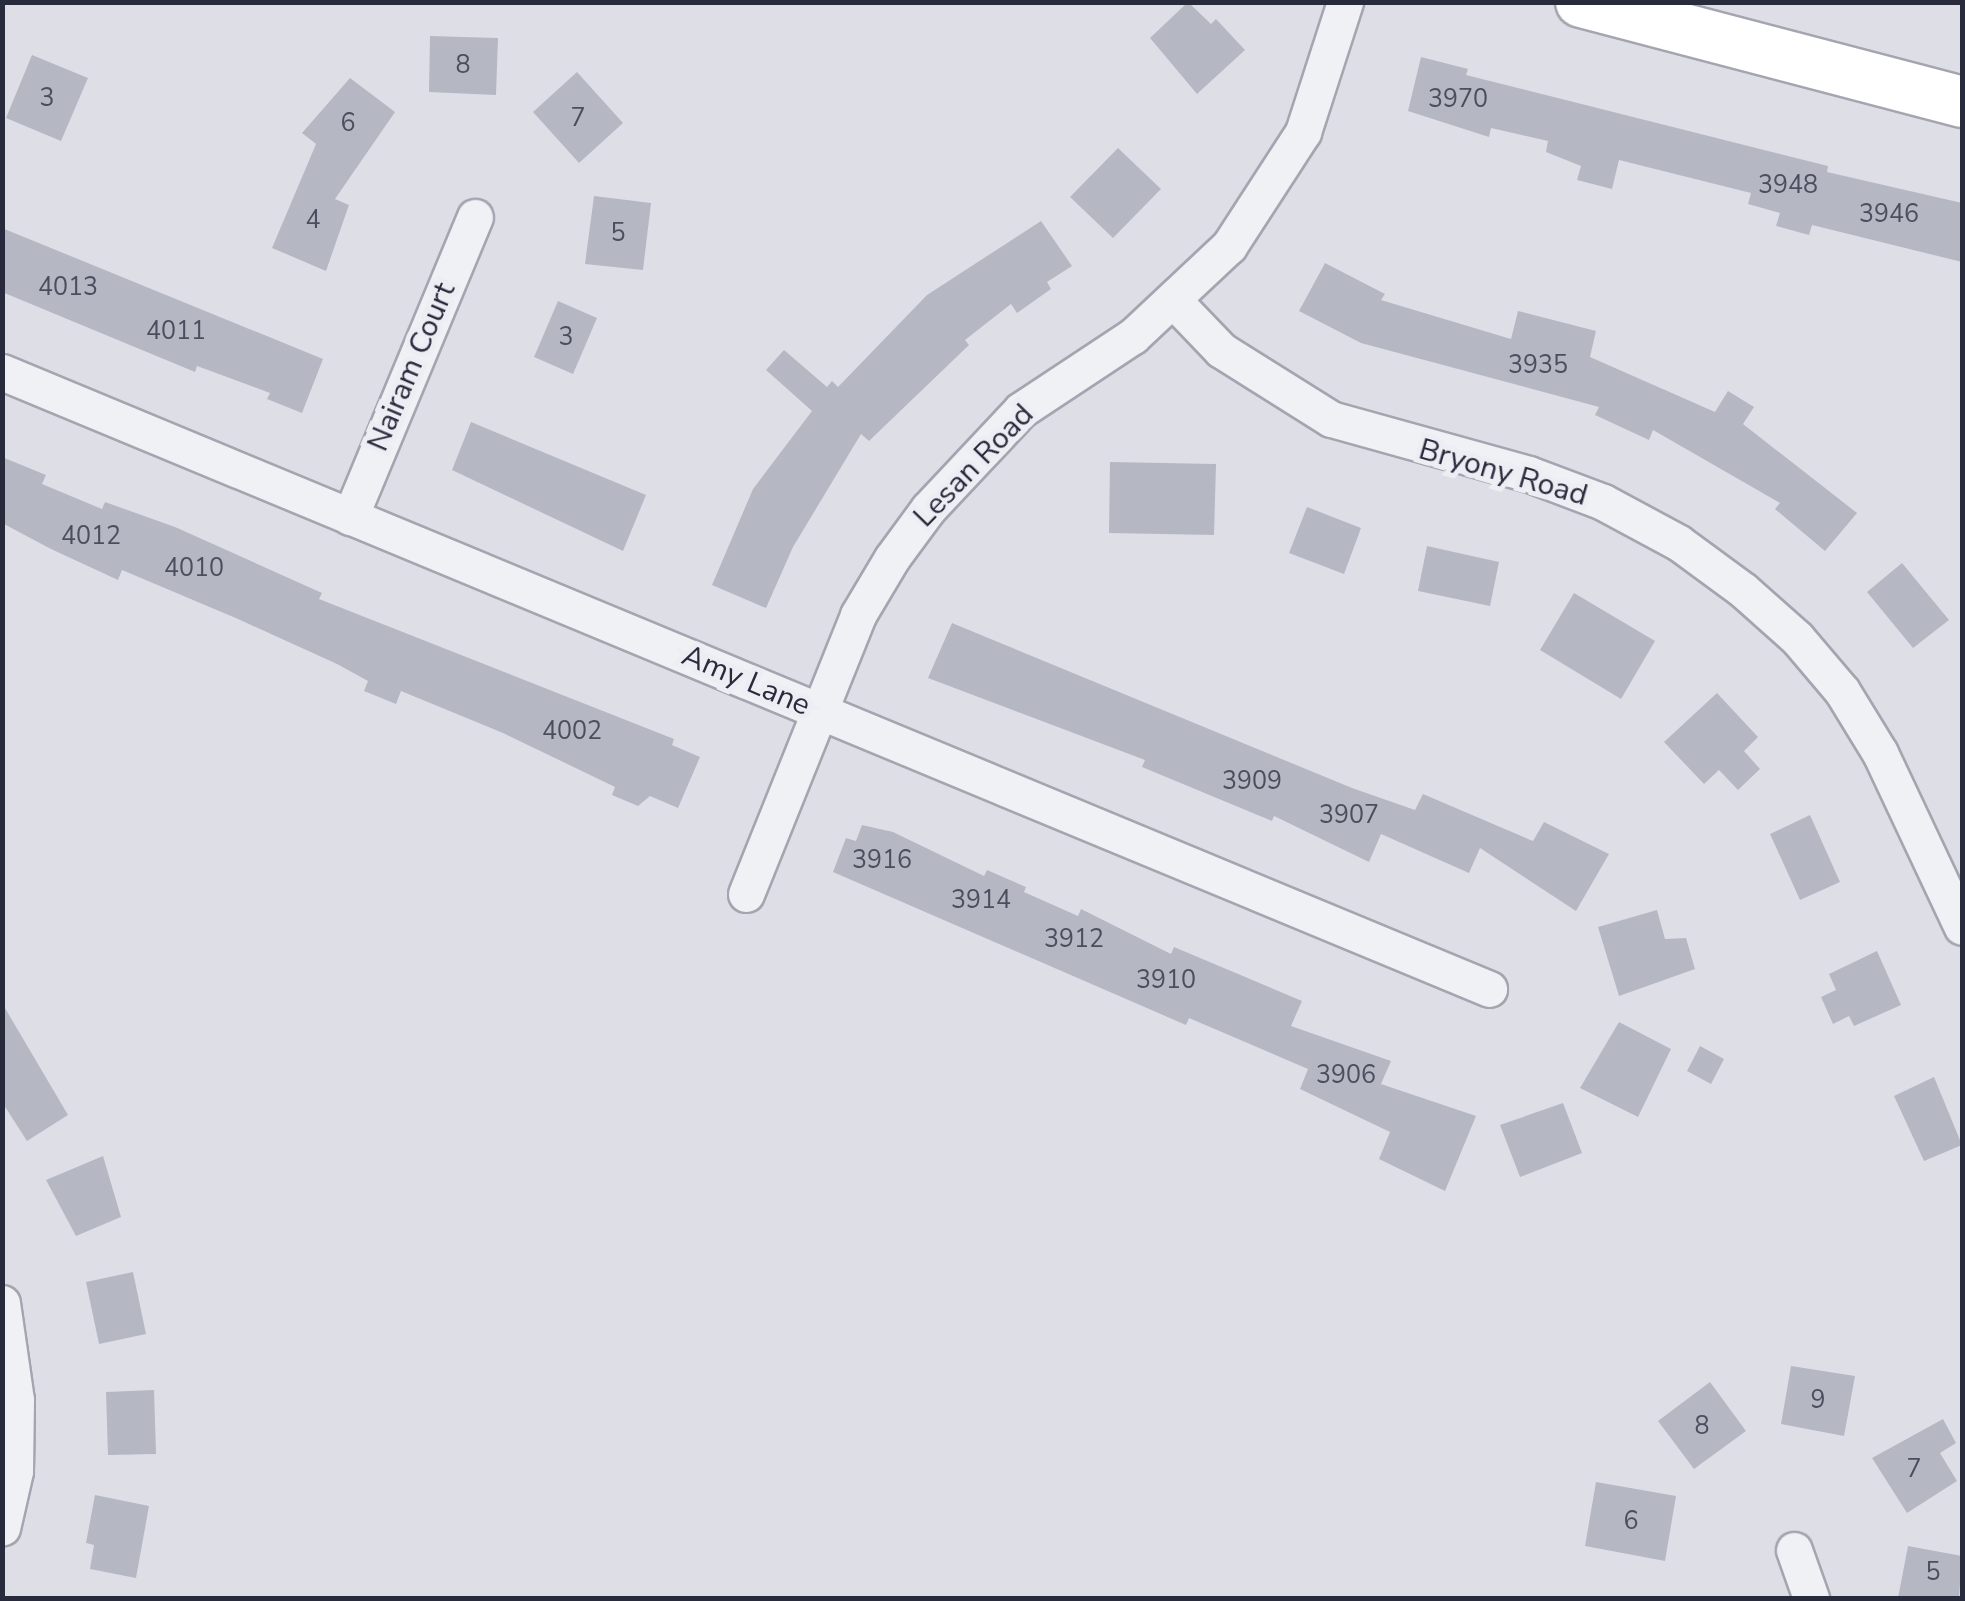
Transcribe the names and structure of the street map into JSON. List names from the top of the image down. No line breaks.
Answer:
{"streets":{"street":["Nairam Court","Lesan Road","Bryony Road","Amy Lane"]},"crossings":[["Nairam Court","Amy Lane"],["Lesan Road","Bryony Road"],["Lesan Road","Amy Lane"]],"house_numbers":["8","3","3970","7","6","3948","3946","4","5","4013","4011","3","3935","4012","4010","4002","3909","3907","3916","3914","3912","3910","3906","9","8","7","6","5"]}
